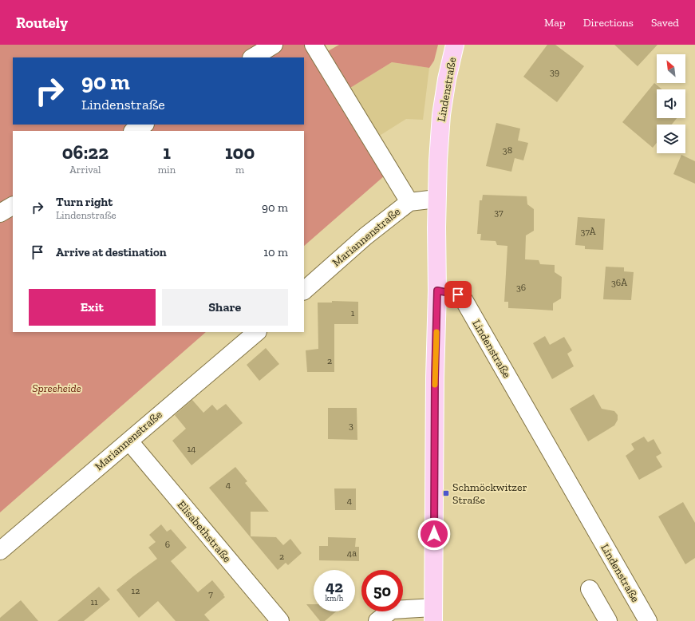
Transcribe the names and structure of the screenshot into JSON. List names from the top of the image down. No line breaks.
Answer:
{"streets":{"main road":["Lindenstraße"],"street":["Mariannenstraße","Elisabethstraße"]},"crossings":[["Lindenstraße","Mariannenstraße"],["Mariannenstraße","Elisabethstraße"]],"parks":["Spreeheide"],"places":{"transit":["Schmöckwitzer Straße"]},"house_numbers":["39","38","37","37A","36A","36","1","2","3","14","4","4","6","4a","2","12","7","11"],"north":"top left","page":{"header":"Routely","nav":["Map","Directions","Saved"],"turn":["90 m","Lindenstraße"],"eta":["06:22","Arrival","1","min","100","m"],"list":[{"name":"Turn right","note":"Lindenstraße","value":"90 m"},{"name":"Arrive at destination","value":"10 m"}],"buttons":["Exit","Share"],"speed":"42 km/h","limit":"50"}}
